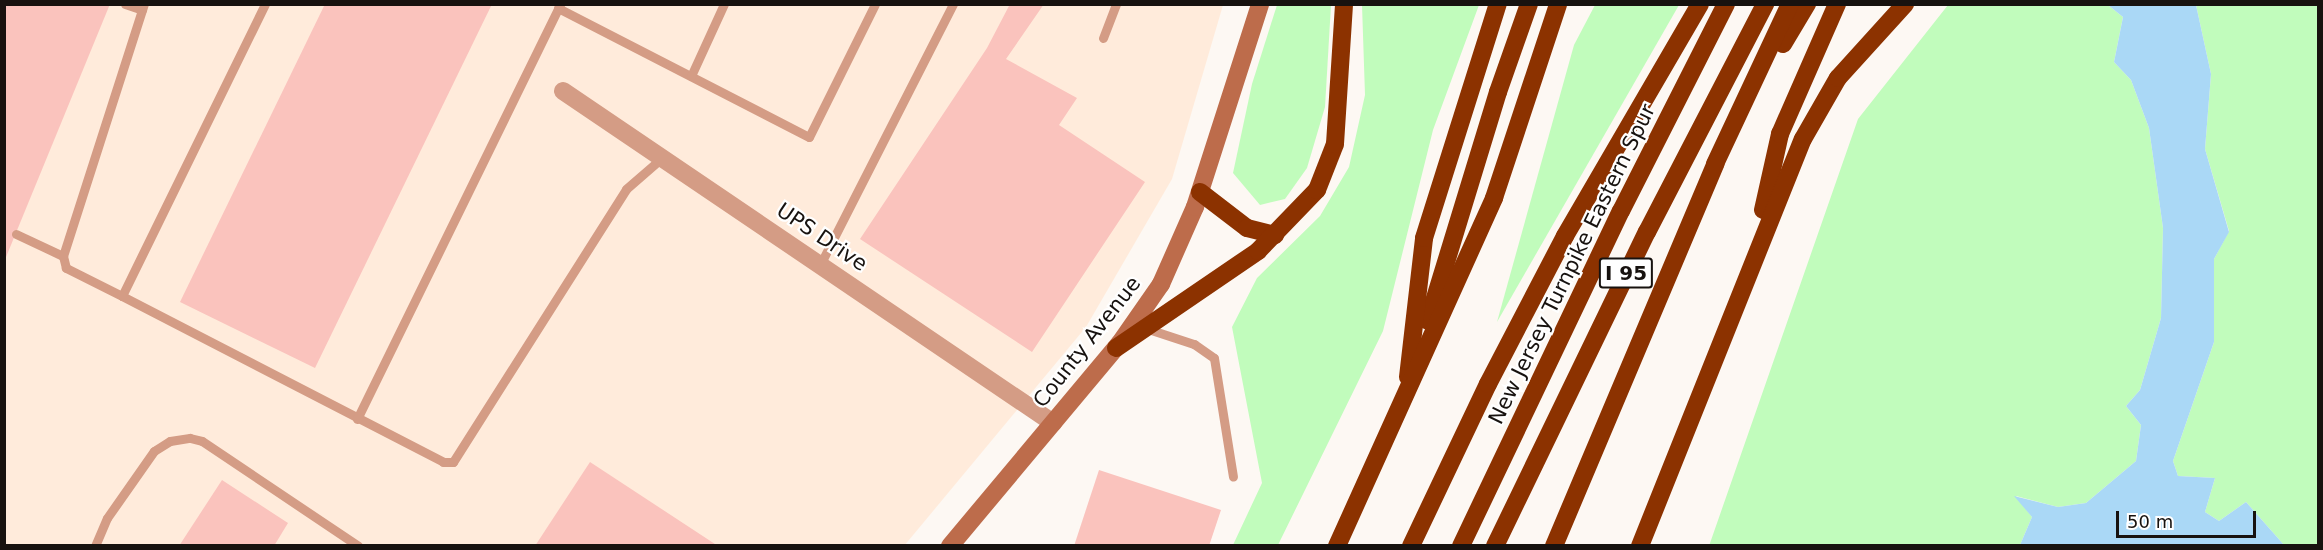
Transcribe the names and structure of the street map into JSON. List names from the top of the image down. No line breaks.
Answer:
{"streets":{"highway":["New Jersey Turnpike Eastern Spur","I 95"],"main road":["County Avenue"],"street":["UPS Drive"]},"crossings":[["UPS Drive","County Avenue"]],"scale_bar":"50 m"}
